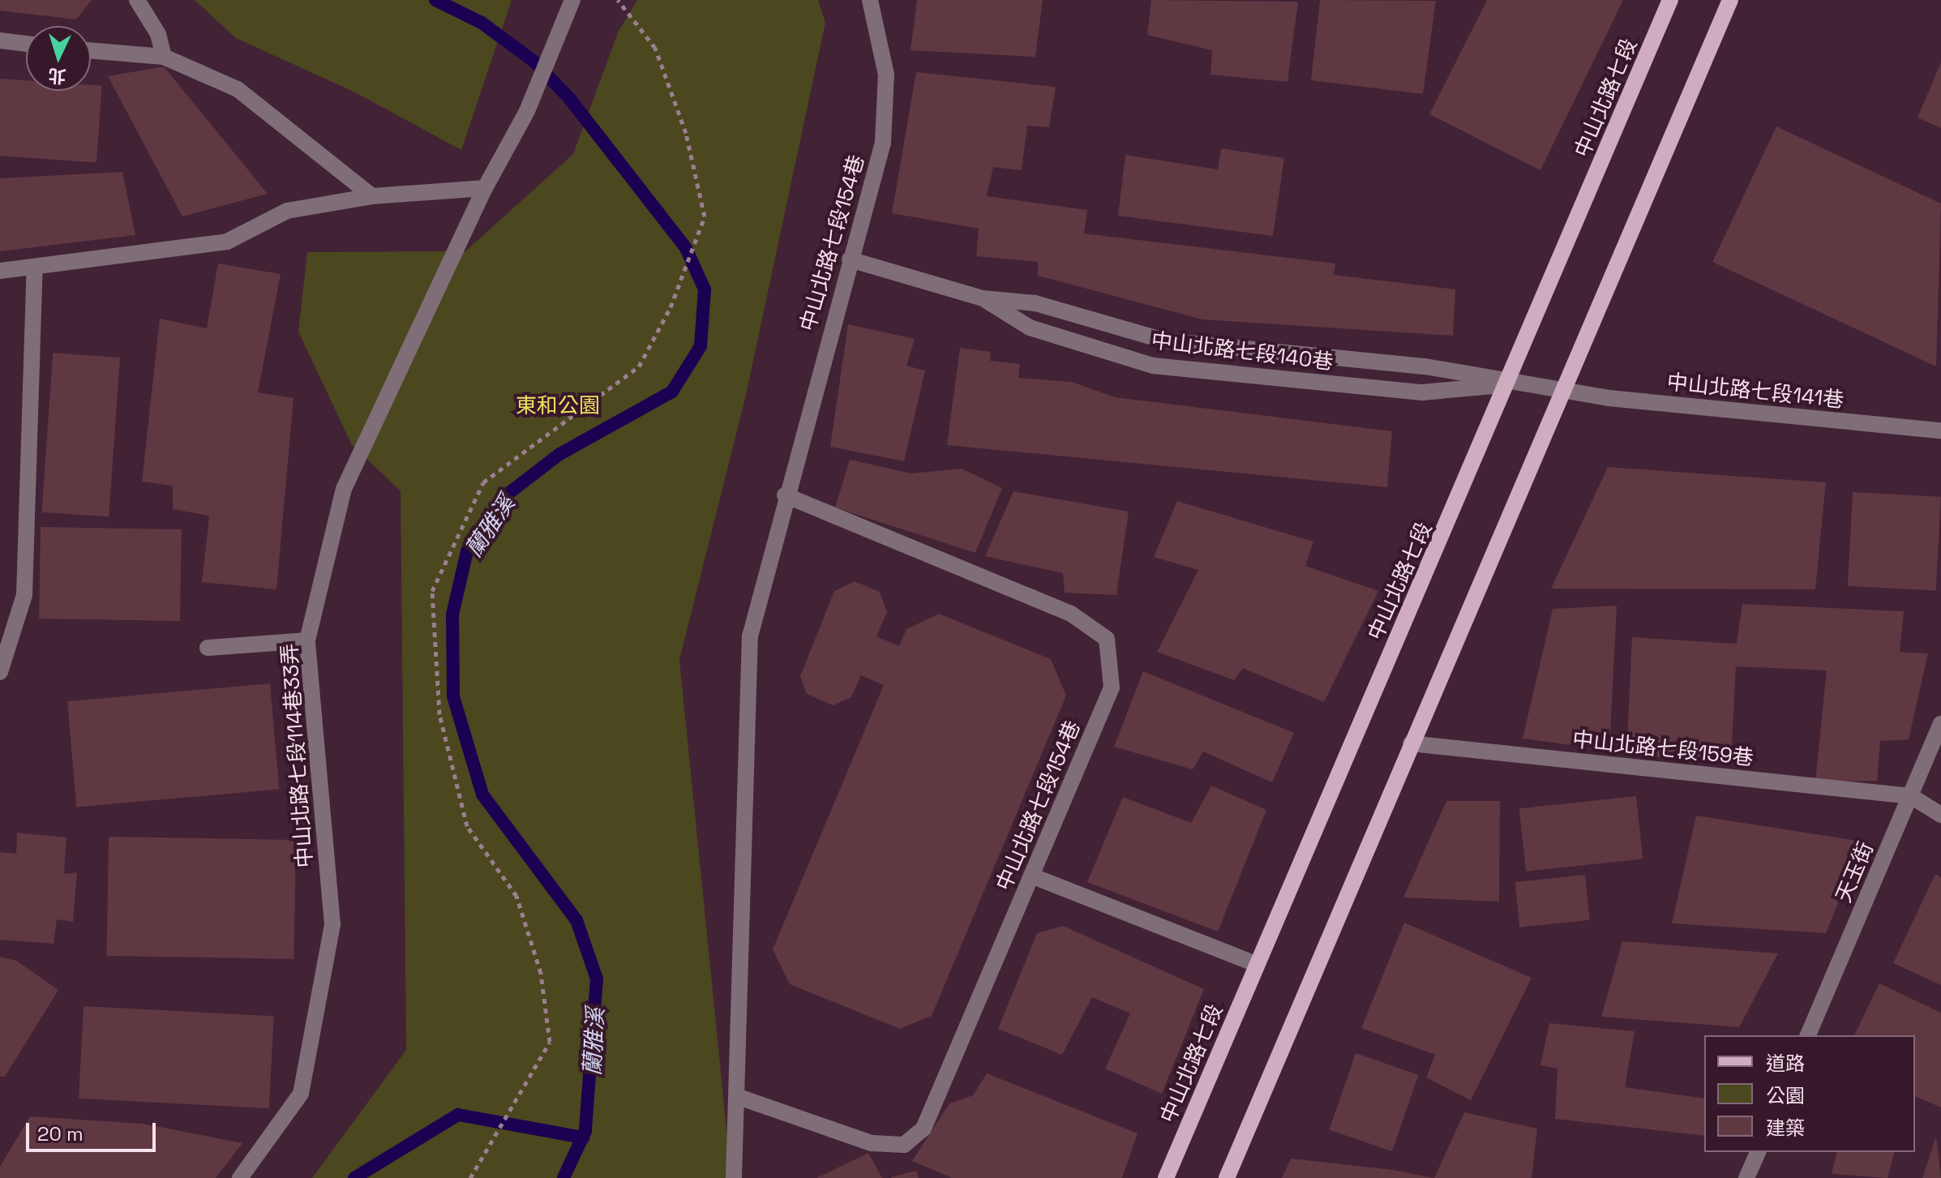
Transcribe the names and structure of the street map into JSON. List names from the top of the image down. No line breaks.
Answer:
{"streets":{"main road":["中山北路七段"],"street":["中山北路七段154巷","中山北路七段140巷","中山北路七段141巷","中山北路七段159巷","中山北路七段114巷33弄","天玉街"]},"crossings":[["中山北路七段","中山北路七段140巷"],["中山北路七段154巷","中山北路七段140巷"],["中山北路七段140巷","中山北路七段141巷"],["中山北路七段159巷","天玉街"]],"water":["蘭雅溪"],"parks":["東和公園"],"legend":["道路","公園","建築"],"scale_bar":"20 m","north":"bottom"}
